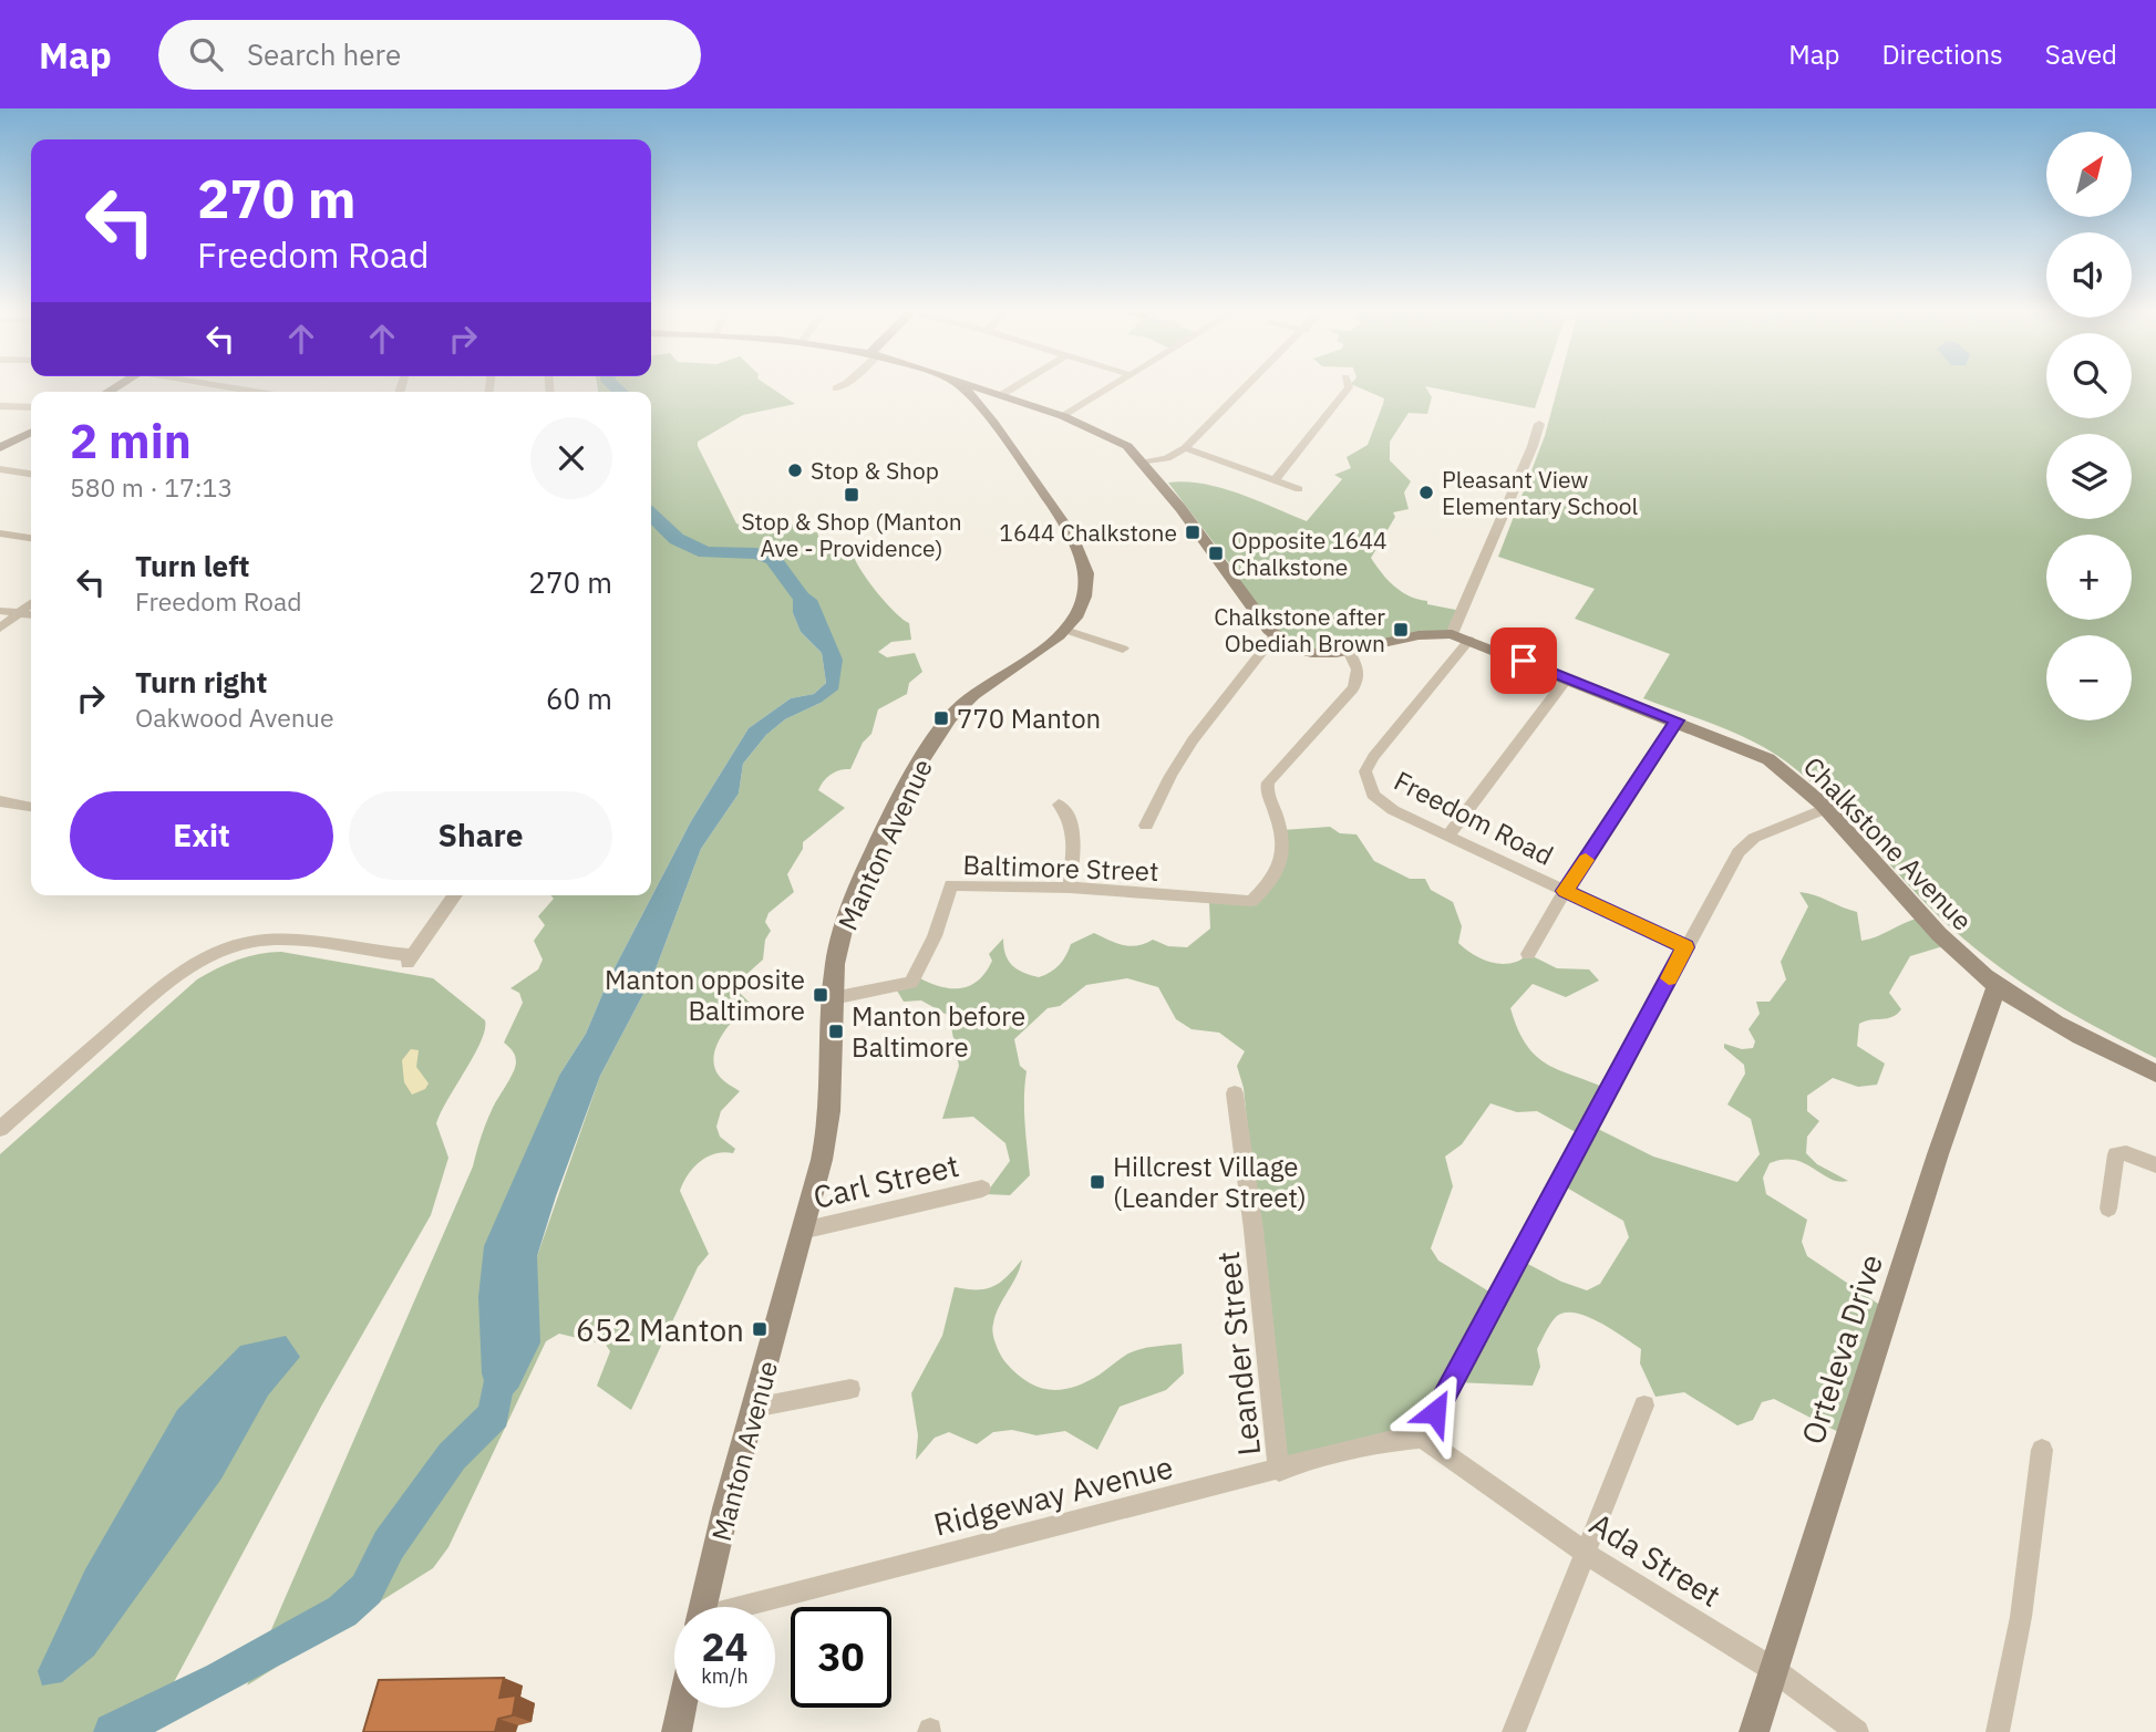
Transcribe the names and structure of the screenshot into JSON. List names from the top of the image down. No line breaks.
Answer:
{"streets":{"main road":["Chalkstone Avenue","Manton Avenue","Orteleva Drive"],"street":["Freedom Road","Baltimore Street","Carl Street","Leander Street","Ridgeway Avenue","Ada Street"]},"crossings":[["Freedom Road","Chalkstone Avenue"],["Chalkstone Avenue","Baltimore Street"],["Chalkstone Avenue","Orteleva Drive"],["Manton Avenue","Baltimore Street"],["Manton Avenue","Carl Street"],["Orteleva Drive","Ada Street"],["Leander Street","Ridgeway Avenue"],["Ridgeway Avenue","Ada Street"]],"places":{"other":["Stop & Shop","Pleasant View Elementary School"],"transit":["Stop & Shop (Manton Ave - Providence)","1644 Chalkstone","Opposite 1644 Chalkstone","Chalkstone after Obediah Brown","770 Manton","Manton opposite Baltimore","Manton before Baltimore","Hillcrest Village (Leander Street)","652 Manton"]},"north":"top right","page":{"header":"Map","search":"Search here","nav":["Map","Directions","Saved"],"map_buttons":["+","−"],"turn":["270 m","Freedom Road"],"heading":["2 min","580 m · 17:13"],"list":[{"name":"Turn left","note":"Freedom Road","value":"270 m"},{"name":"Turn right","note":"Oakwood Avenue","value":"60 m"}],"buttons":["Exit","Share"],"speed":"24 km/h","limit":"30"}}
